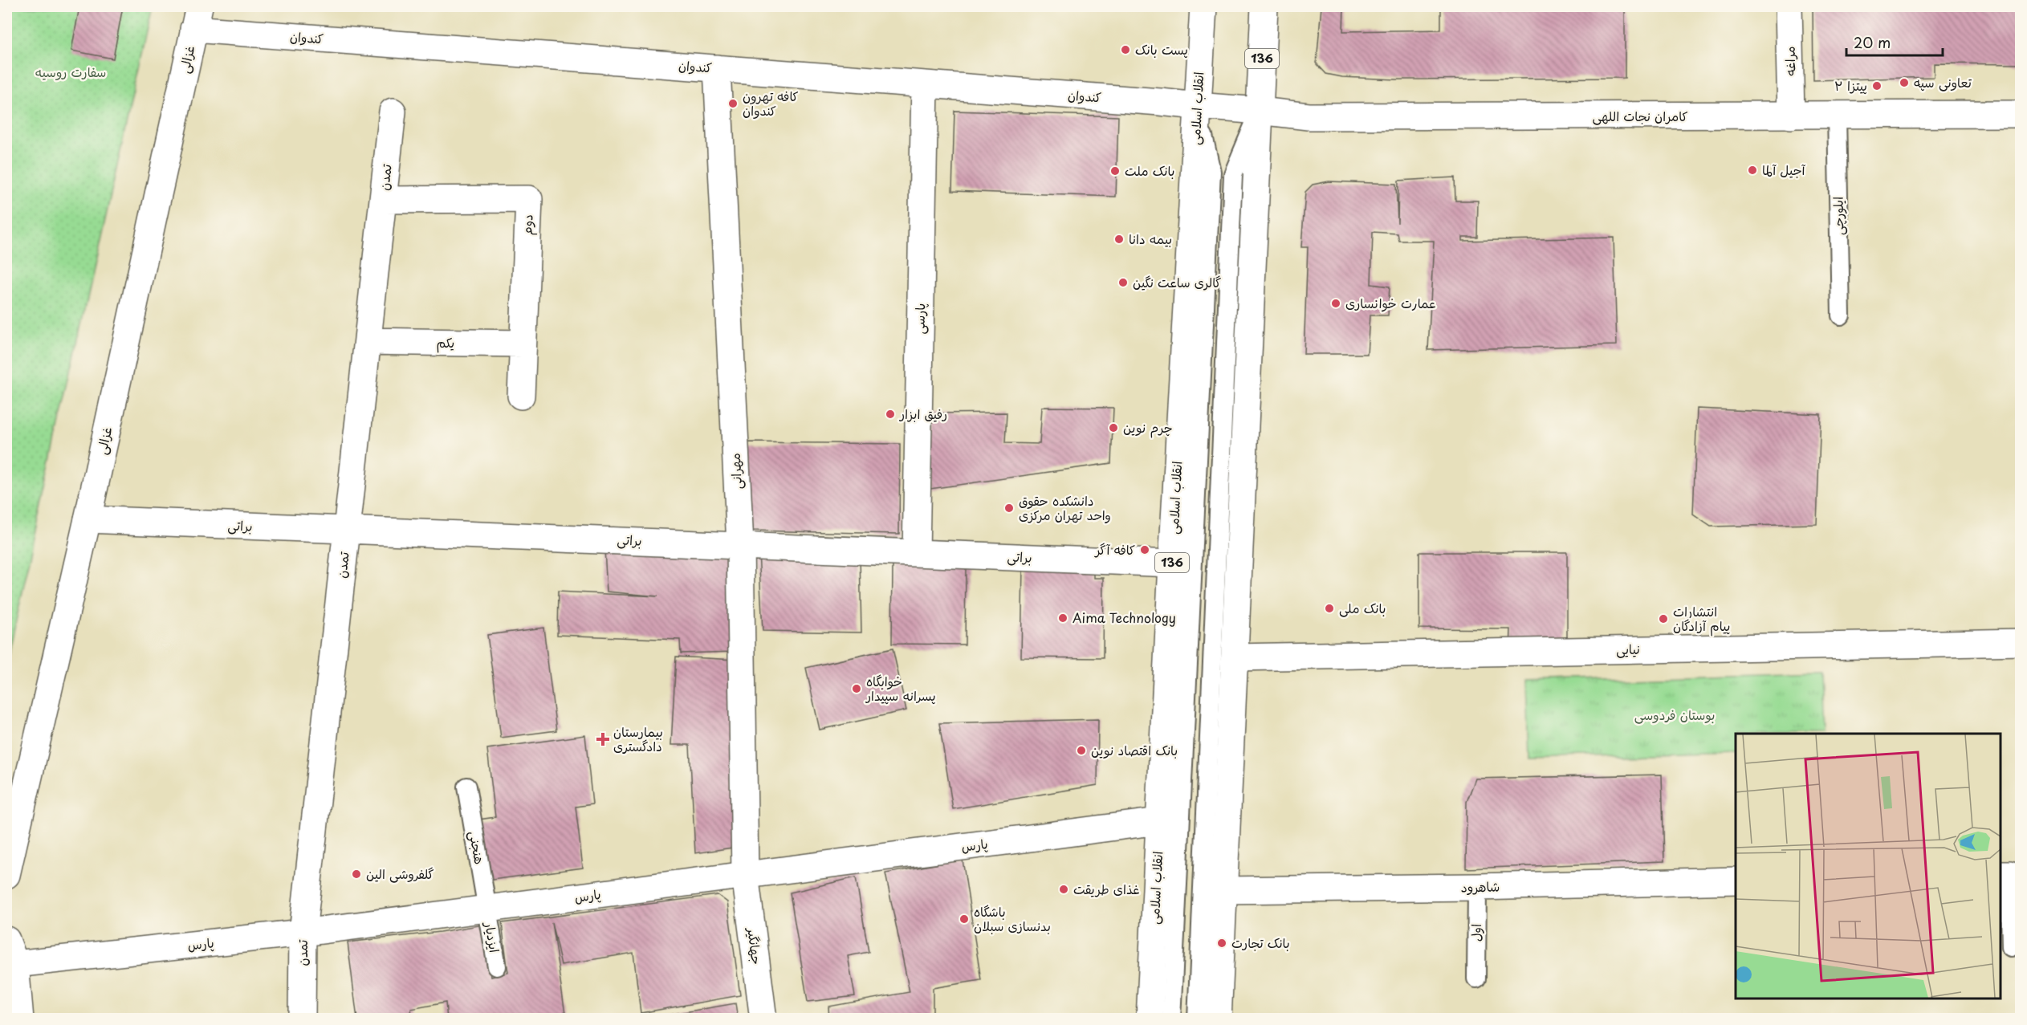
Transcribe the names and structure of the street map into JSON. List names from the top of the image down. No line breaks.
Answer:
{"streets":{"street":["کندوان","136","غزالی","مراغه","انقلاب اسلامی","کامران نجات اللهی","تمدن","دوم","پارسی","یکم","مهرانی","براتی","نیایی","پارس","شاهرود","جهانگیر"],"lane":["ایلورچی","هنجنی","اول","ایزدیار"]},"crossings":[["کندوان","136"],["کندوان","غزالی"],["کندوان","انقلاب اسلامی"],["کندوان","کامران نجات اللهی"],["کندوان","پارسی"],["کندوان","مهرانی"],["136","کامران نجات اللهی"],["136","نیایی"],["136","شاهرود"],["غزالی","براتی"],["مراغه","کامران نجات اللهی"],["انقلاب اسلامی","براتی"],["انقلاب اسلامی","پارس"],["کامران نجات اللهی","ایلورچی"],["تمدن","دوم"],["تمدن","یکم"],["تمدن","براتی"],["تمدن","پارس"],["دوم","یکم"],["پارسی","براتی"],["مهرانی","براتی"],["مهرانی","پارس"],["مهرانی","جهانگیر"],["پارس","هنجنی"],["پارس","ایزدیار"],["پارس","جهانگیر"],["هنجنی","ایزدیار"],["شاهرود","اول"]],"parks":["سفارت روسیه","بوستان فردوسی"],"places":{"other":["پست بانک","تعاونی سپه","پیتزا ۲","کافه تهرون کندوان","آجیل آلما","بانک ملت","بیمه دانا","گالری ساعت نگین","عمارت خوانساری","رفیق ابزار","چرم نوین","دانشکده حقوق واحد تهران مرکزی","کافه آگر","بانک ملی","Aima Technology","انتشارات پیام آزادگان","خوابگاه پسرانه سپیدار","بانک اقتصاد نوین","گلفروشی الین","غذای طریقت","باشگاه بدنسازی سبلان","بانک تجارت"],"health":["بیمارستان دادگستری"]},"scale_bar":"20 m"}
